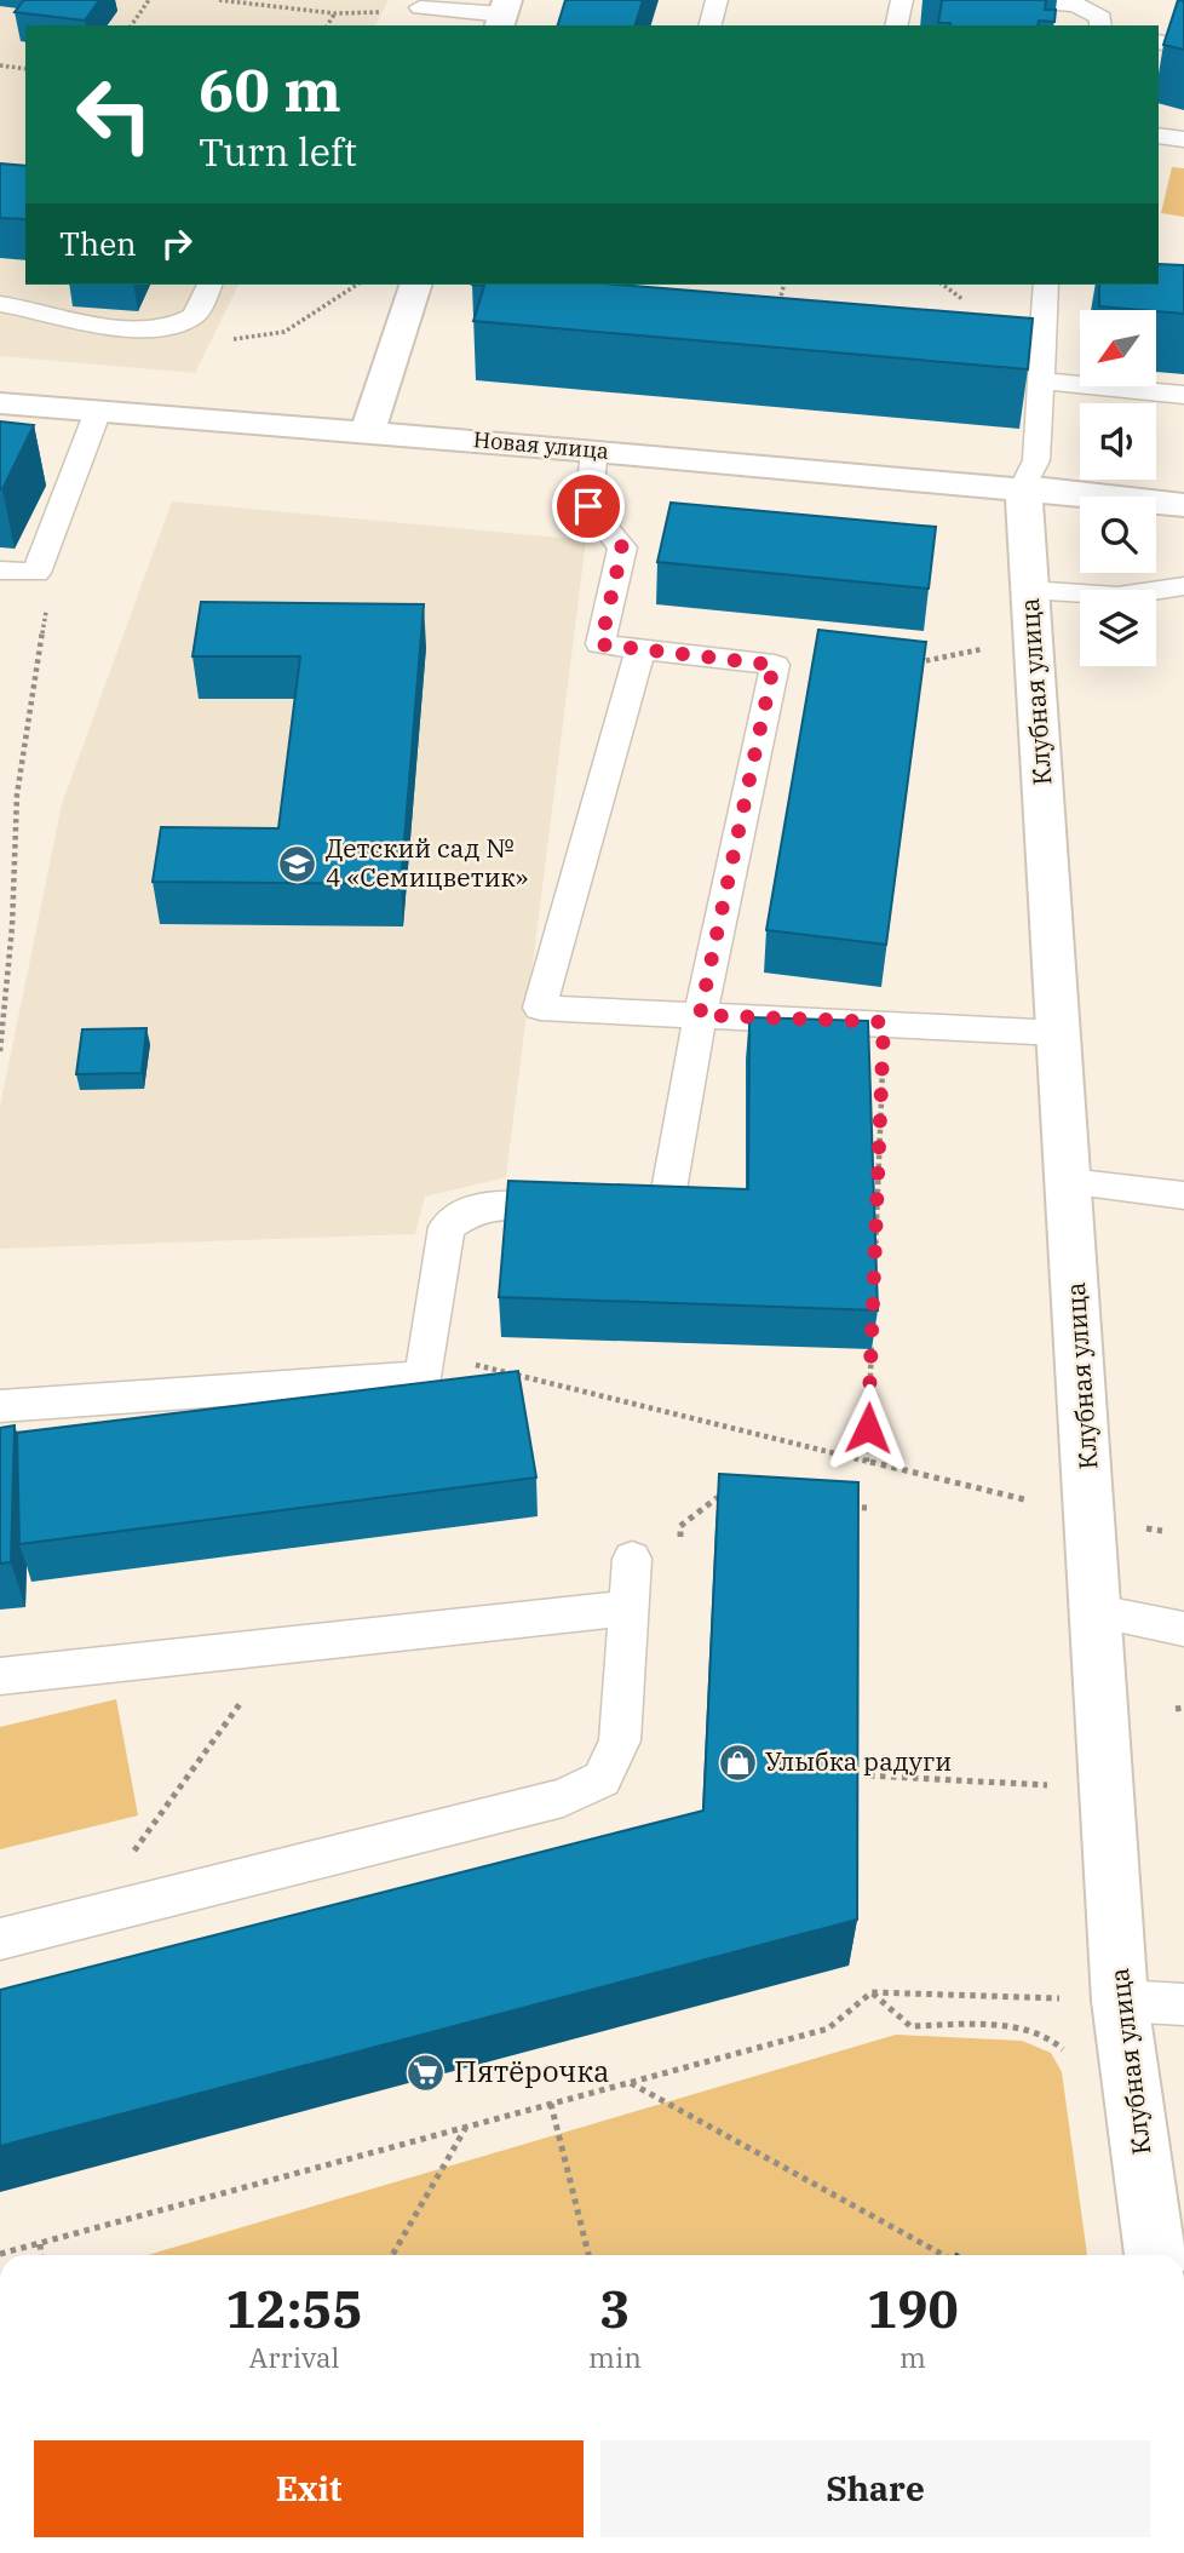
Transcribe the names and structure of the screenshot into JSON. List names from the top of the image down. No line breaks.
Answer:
{"streets":{"street":["Новая улица","Клубная улица"]},"crossings":[["Новая улица","Клубная улица"]],"places":{"school or university":["Детский сад № 4 «Семицветик»"],"shop":["Улыбка радуги"],"supermarket":["Пятёрочка"]},"north":"bottom left","page":{"turn":["60 m","Turn left"],"then":"Then","eta":["12:55","Arrival","3","min","190","m"],"buttons":["Exit","Share"]}}
